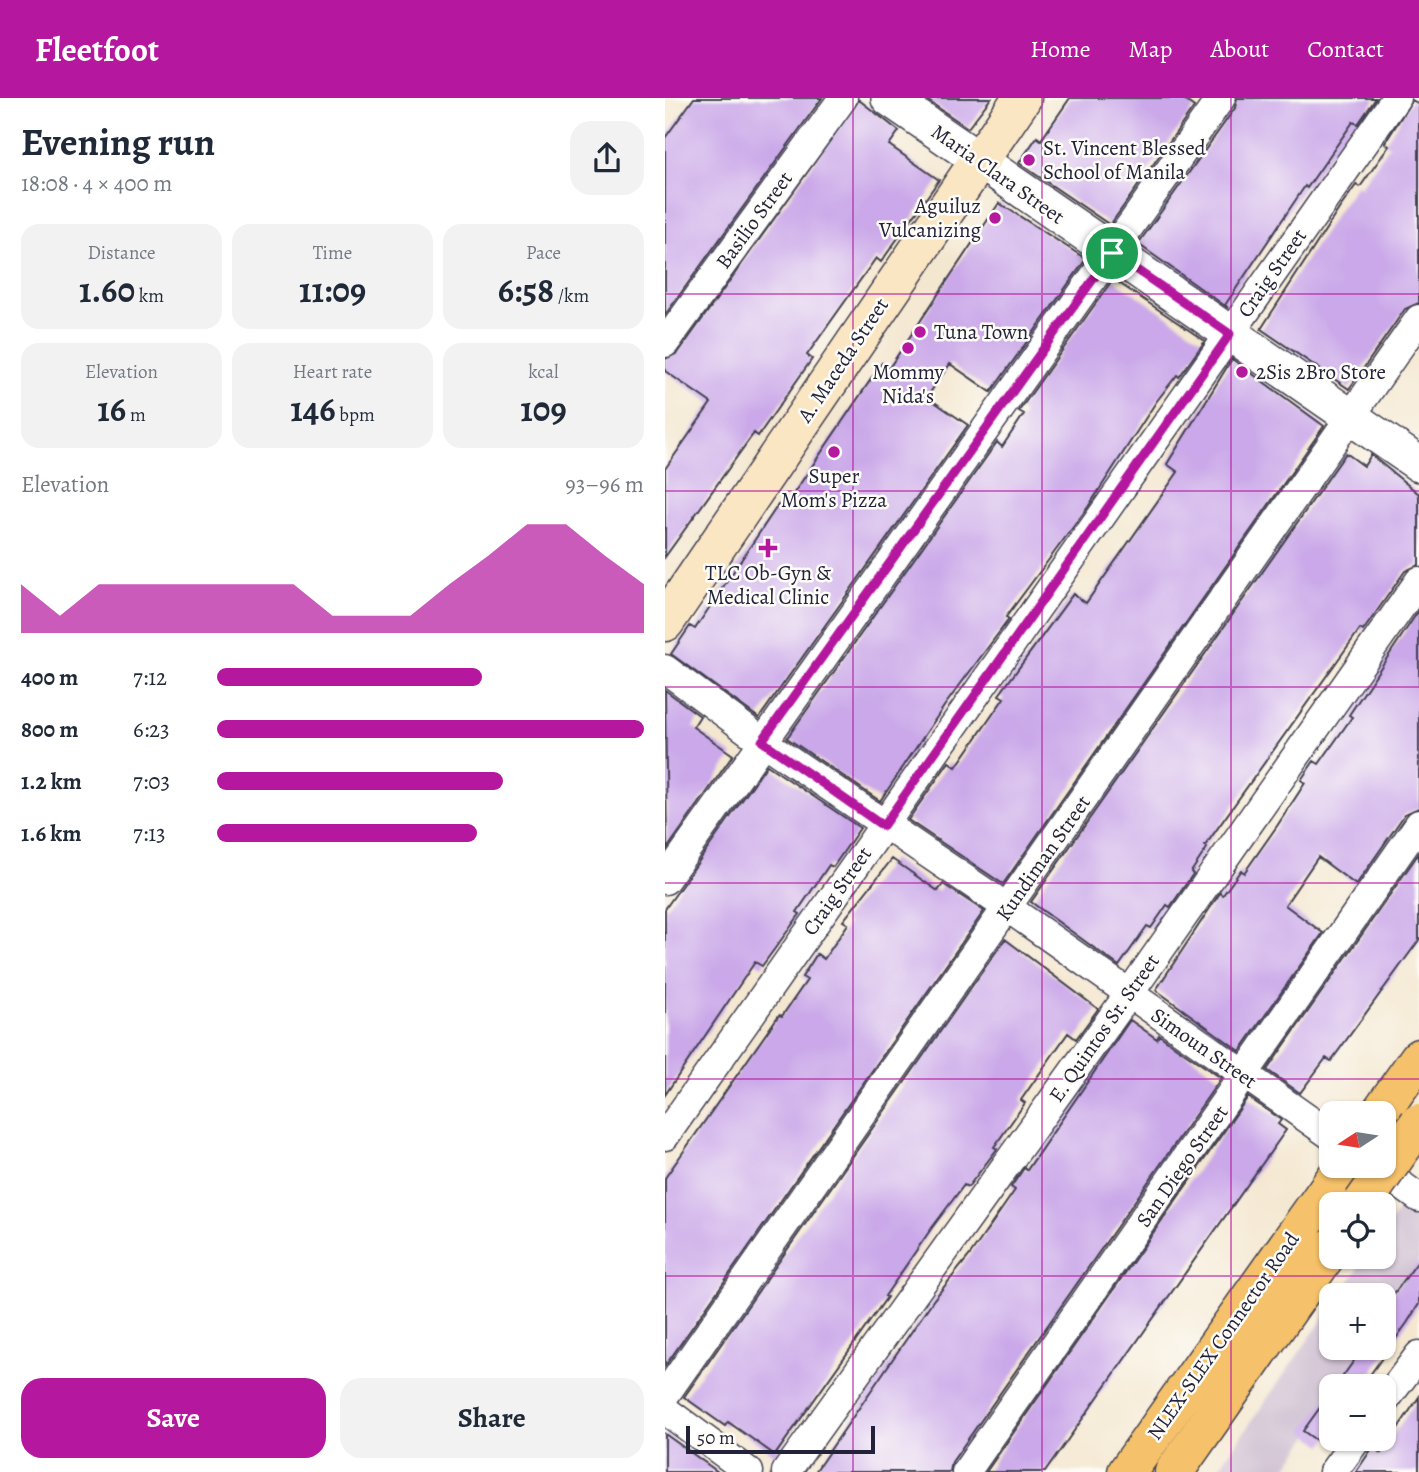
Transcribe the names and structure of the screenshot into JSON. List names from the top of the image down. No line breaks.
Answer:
{"streets":{"highway":["NLEX-SLEX Connector Road"],"main road":["A. Maceda Street"],"street":["Maria Clara Street","Basilio Street","Craig Street","Kundiman Street","E. Quintos Sr. Street","Simoun Street","San Diego Street"]},"crossings":[["Maria Clara Street","Craig Street"],["Maria Clara Street","A. Maceda Street"],["Maria Clara Street","Kundiman Street"],["Craig Street","Simoun Street"],["Kundiman Street","Simoun Street"],["E. Quintos Sr. Street","Simoun Street"],["Simoun Street","San Diego Street"]],"places":{"other":["St. Vincent Blessed School of Manila","Aguiluz Vulcanizing","Tuna Town","Mommy Nida's","2Sis 2Bro Store","Super Mom's Pizza"],"health":["TLC Ob-Gyn & Medical Clinic"]},"scale_bar":"50 m","north":"left","page":{"header":"Fleetfoot","nav":["Home","Map","About","Contact"],"heading":["Evening run","18:08 · 4 × 400 m"],"stats":[["Distance","1.60 km"],["Time","11:09"],["Pace","6:58 /km"],["Elevation","16 m"],["Heart rate","146 bpm"],["kcal","109"]],"chart":["Elevation","93–96 m"],"list":[{"name":"400 m","note":"7:12"},{"name":"800 m","note":"6:23"},{"name":"1.2 km","note":"7:03"},{"name":"1.6 km","note":"7:13"}],"map_buttons":["+","−"],"buttons":["Save","Share"],"scale":"50 m"}}
